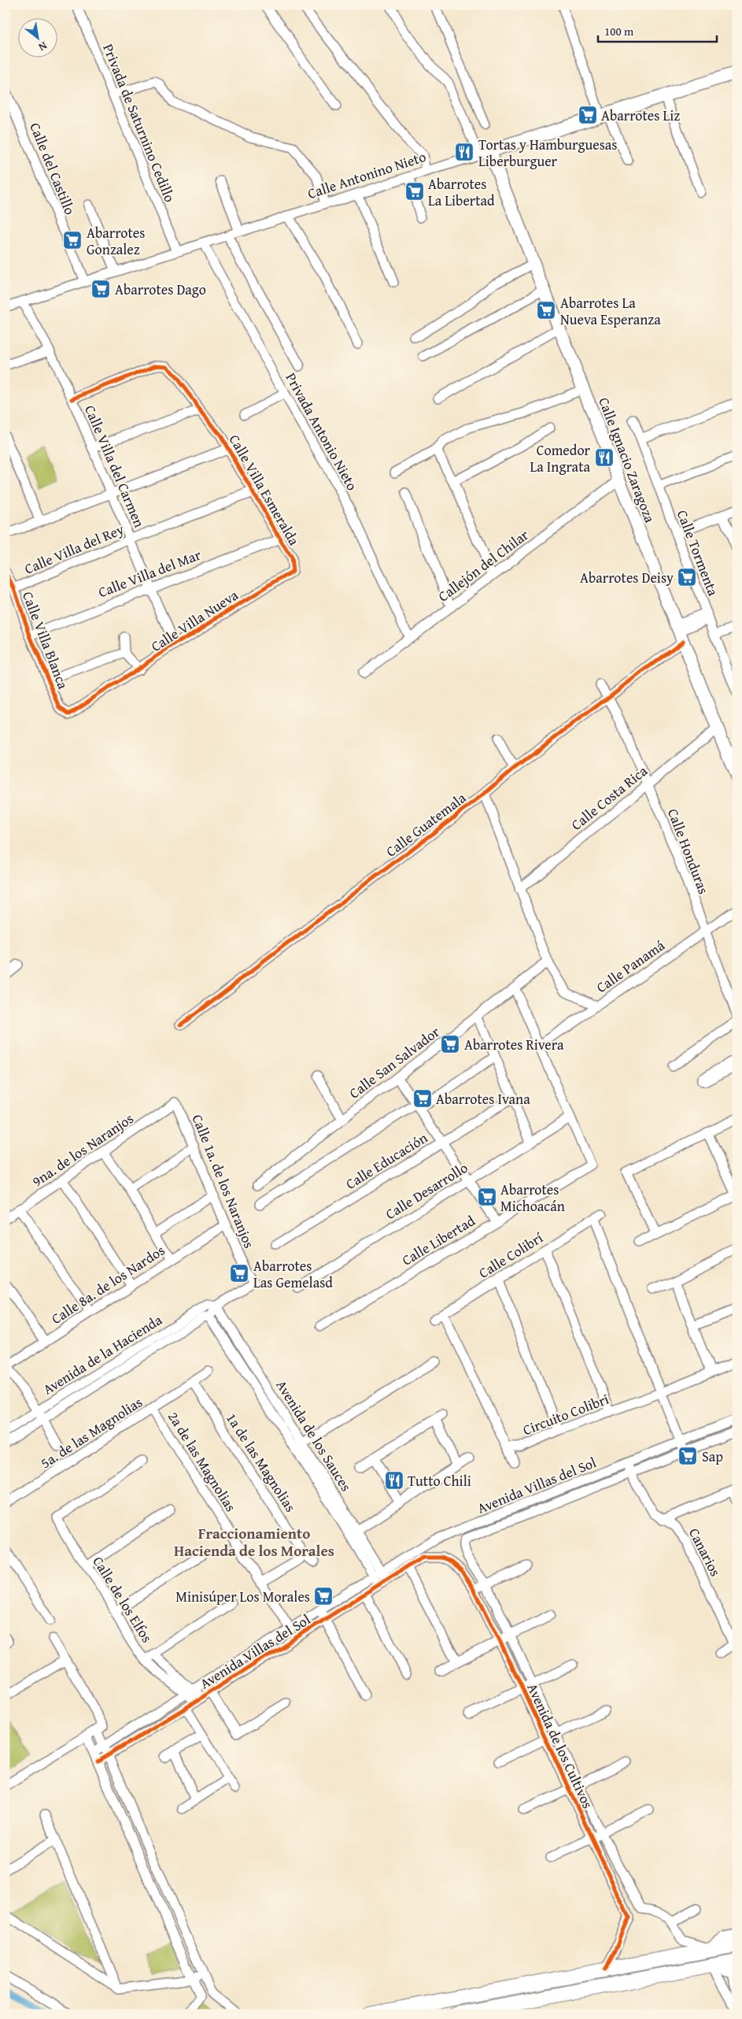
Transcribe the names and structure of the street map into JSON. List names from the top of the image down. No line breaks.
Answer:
{"streets":{"main road":["Calle Antonino Nieto","Calle Ignacio Zaragoza"],"street":["Privada de Saturnino Cedillo","Calle del Castillo","Privada Antonio Nieto","Calle Villa del Carmen","Calle Villa Esmeralda","Calle Villa del Rey","Calle Tormenta","Callejón del Chilar","Calle Villa del Mar","Calle Villa Nueva","Calle Villa Blanca","Calle Costa Rica","Calle Guatemala","Calle Honduras","Calle Panamá","Calle San Salvador","9na. de los Naranjos","Calle Educación","Calle 1a. de los Naranjos","Calle Desarrollo","Calle Libertad","Calle Colibrí","Calle 8a. de los Nardos","Avenida de la Hacienda","Circuito Colibri","5a. de las Magnolias","Avenida de los Sauces","2a de las Magnolias","1a de las Magnolias","Avenida Villas del Sol","Canarios","Calle de los Elfos","Avenida de los Cultivos"]},"crossings":[["Privada de Saturnino Cedillo","Calle Antonino Nieto"],["Calle del Castillo","Calle Antonino Nieto"],["Calle Antonino Nieto","Privada Antonio Nieto"],["Calle Antonino Nieto","Calle Ignacio Zaragoza"],["Calle Antonino Nieto","Calle Villa del Carmen"],["Privada Antonio Nieto","Callejón del Chilar"],["Calle Ignacio Zaragoza","Callejón del Chilar"],["Calle Ignacio Zaragoza","Calle Costa Rica"],["Calle Ignacio Zaragoza","Calle Guatemala"],["Calle Villa del Carmen","Calle Villa Esmeralda"],["Calle Villa del Carmen","Calle Villa del Rey"],["Calle Villa del Carmen","Calle Villa del Mar"],["Calle Villa del Carmen","Calle Villa Nueva"],["Calle Villa Esmeralda","Calle Villa del Rey"],["Calle Villa Esmeralda","Calle Villa del Mar"],["Calle Villa Esmeralda","Calle Villa Nueva"],["Calle Villa del Rey","Calle Villa Blanca"],["Calle Tormenta","Calle Guatemala"],["Calle Villa del Mar","Calle Villa Blanca"],["Calle Villa Nueva","Calle Villa Blanca"],["Calle Costa Rica","Calle Honduras"],["Calle Guatemala","Calle Honduras"],["Calle Honduras","Calle Panamá"],["9na. de los Naranjos","Calle 1a. de los Naranjos"],["Calle 1a. de los Naranjos","Calle 8a. de los Nardos"],["Calle 1a. de los Naranjos","Avenida de la Hacienda"],["Calle 1a. de los Naranjos","Avenida de los Sauces"],["Calle Desarrollo","Calle Libertad"],["Calle Colibrí","Circuito Colibri"],["Avenida de la Hacienda","Avenida de los Sauces"],["5a. de las Magnolias","2a de las Magnolias"],["5a. de las Magnolias","1a de las Magnolias"],["Avenida de los Sauces","Avenida Villas del Sol"],["2a de las Magnolias","Avenida Villas del Sol"],["Avenida Villas del Sol","Canarios"],["Avenida Villas del Sol","Calle de los Elfos"],["Avenida Villas del Sol","Avenida de los Cultivos"]],"districts":["Fraccionamiento Hacienda de los Morales"],"places":{"supermarket":["Abarrotes Liz","Abarrotes La Libertad","Abarrotes Gonzalez","Abarrotes Dago","Abarrotes La Nueva Esperanza","Abarrotes Deisy","Abarrotes Rivera","Abarrotes Ivana","Abarrotes Michoacán","Abarrotes Las Gemelasd","Sap","Minisúper Los Morales"],"restaurant":["Tortas y Hamburguesas Liberburguer","Comedor La Ingrata","Tutto Chili"]},"scale_bar":"100 m","north":"bottom right"}
